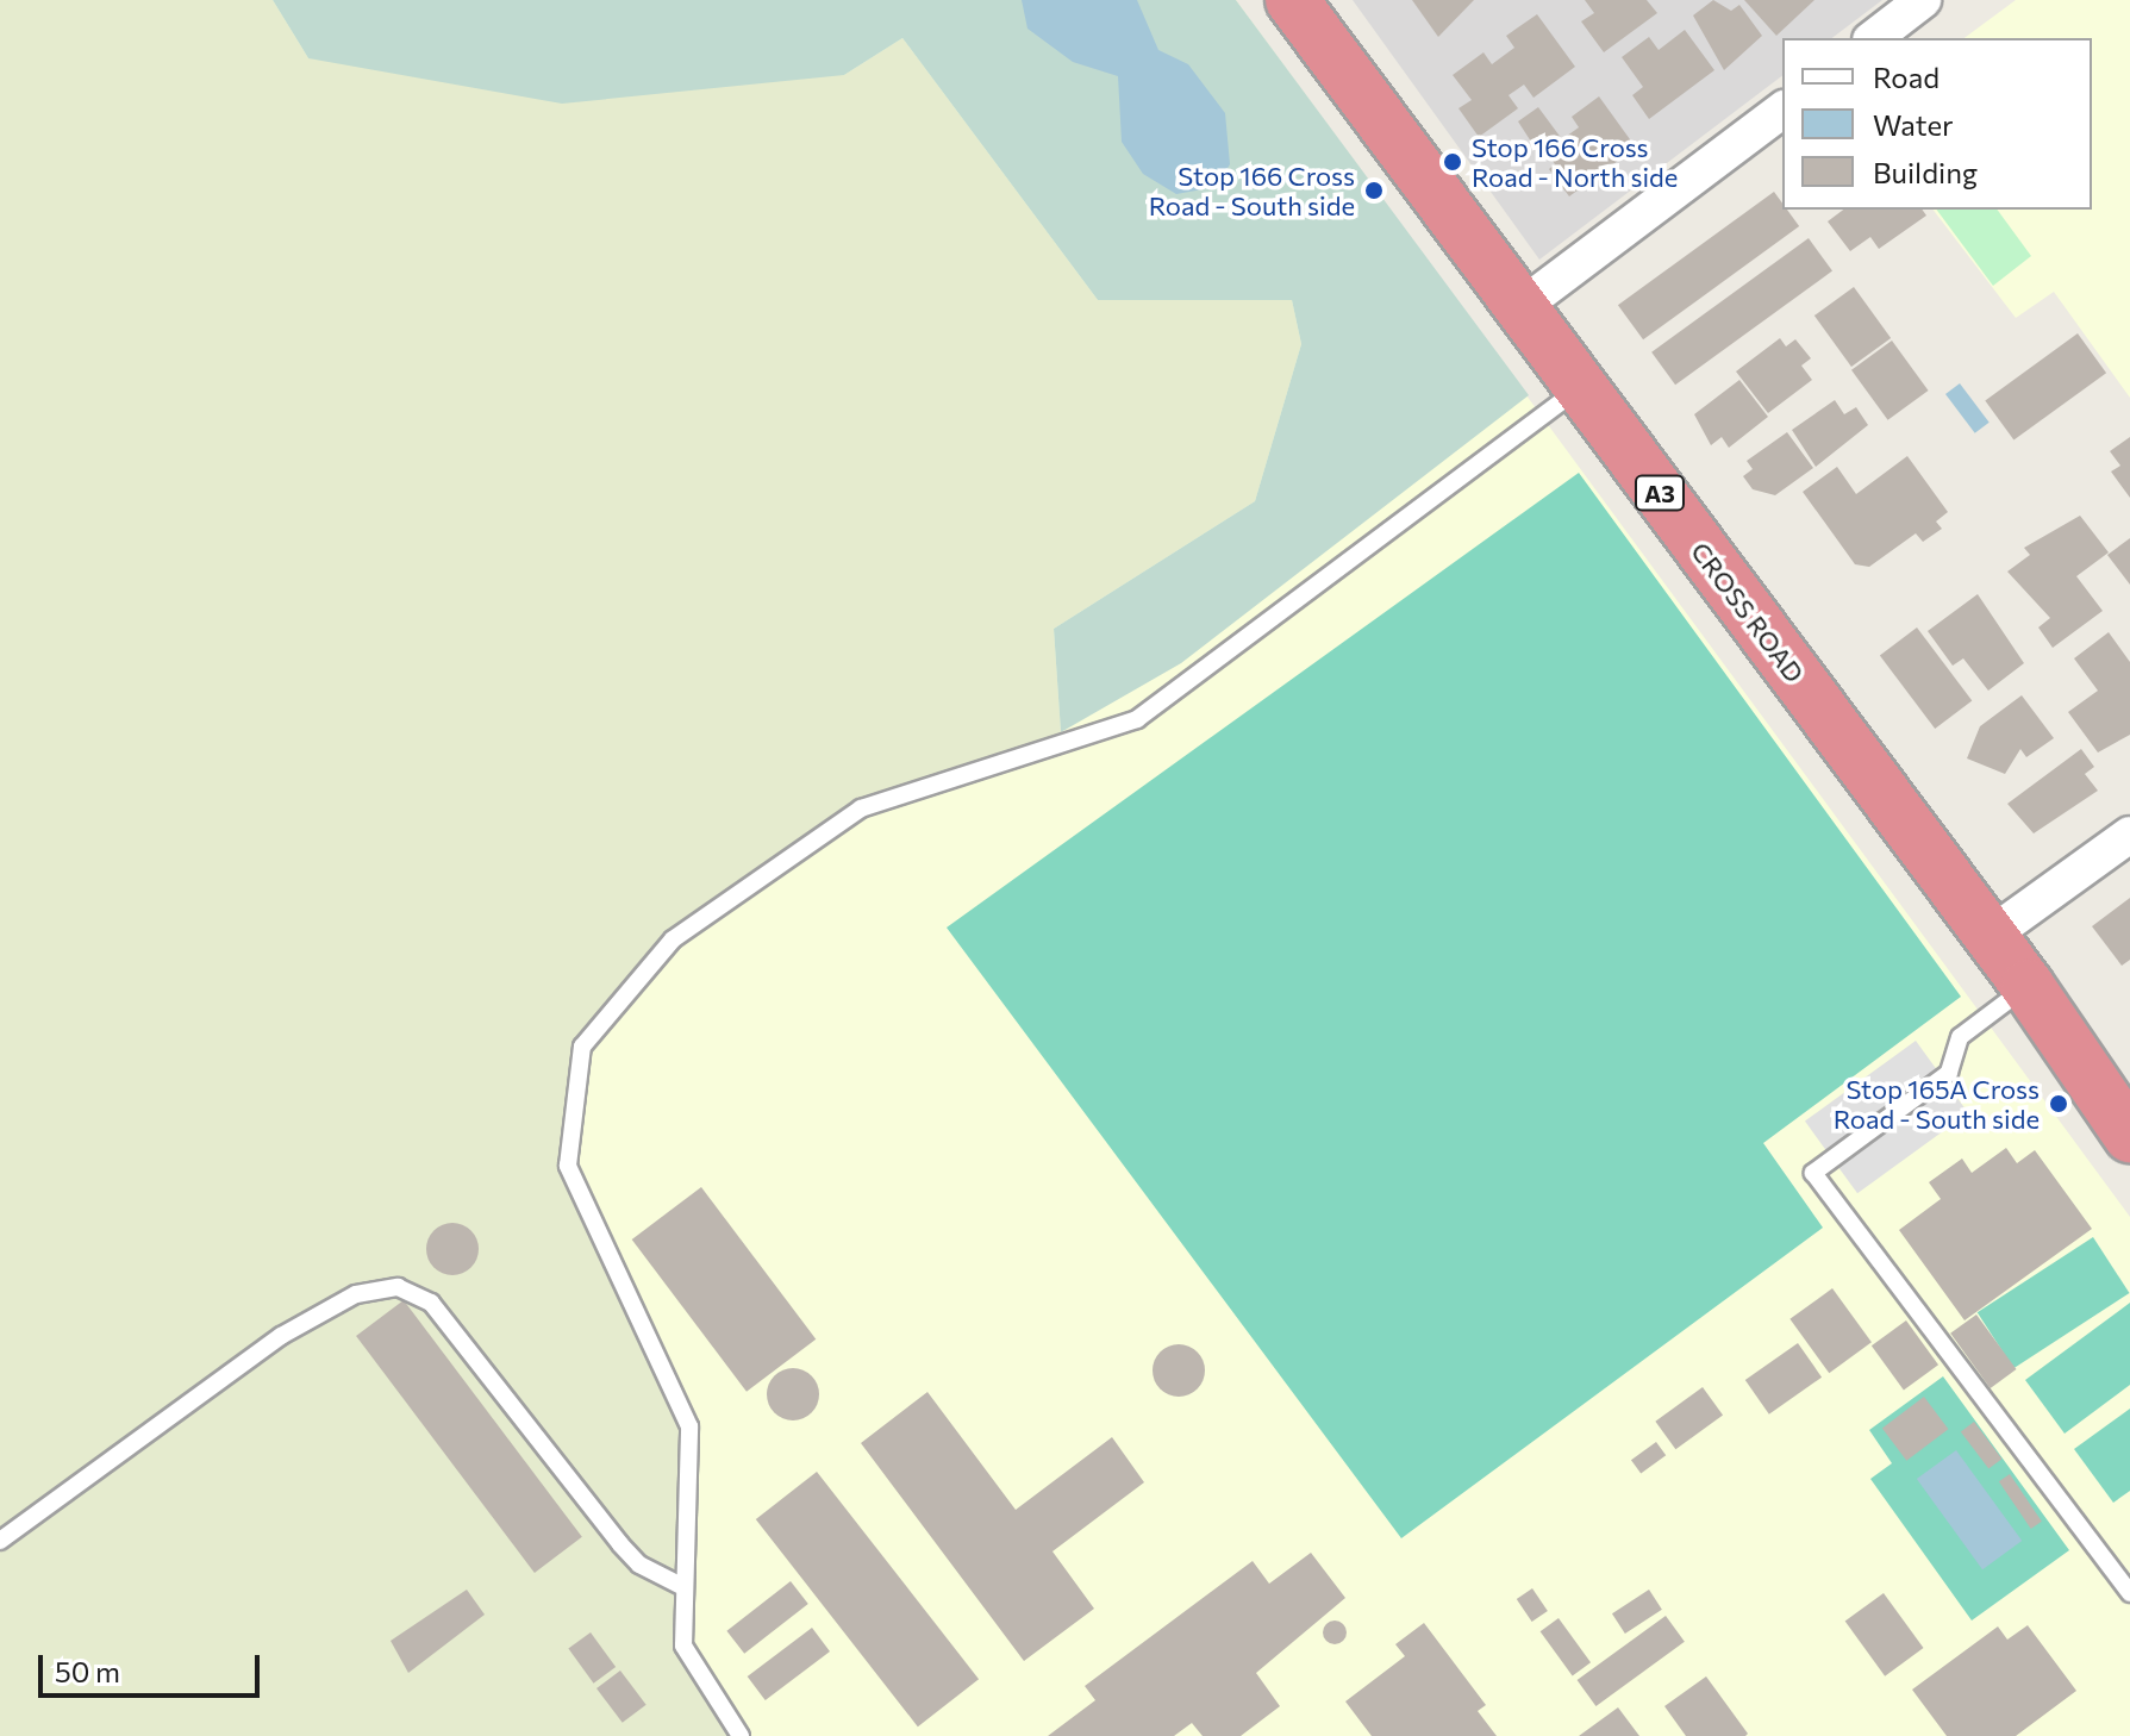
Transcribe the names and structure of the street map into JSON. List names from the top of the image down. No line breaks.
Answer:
{"streets":{"highway":["A3","CROSS ROAD"]},"places":["Stop 166 Cross Road - North side","Stop 166 Cross Road - South side","Stop 165A Cross Road - South side"],"legend":["Road","Water","Building"],"scale_bar":"50 m"}
